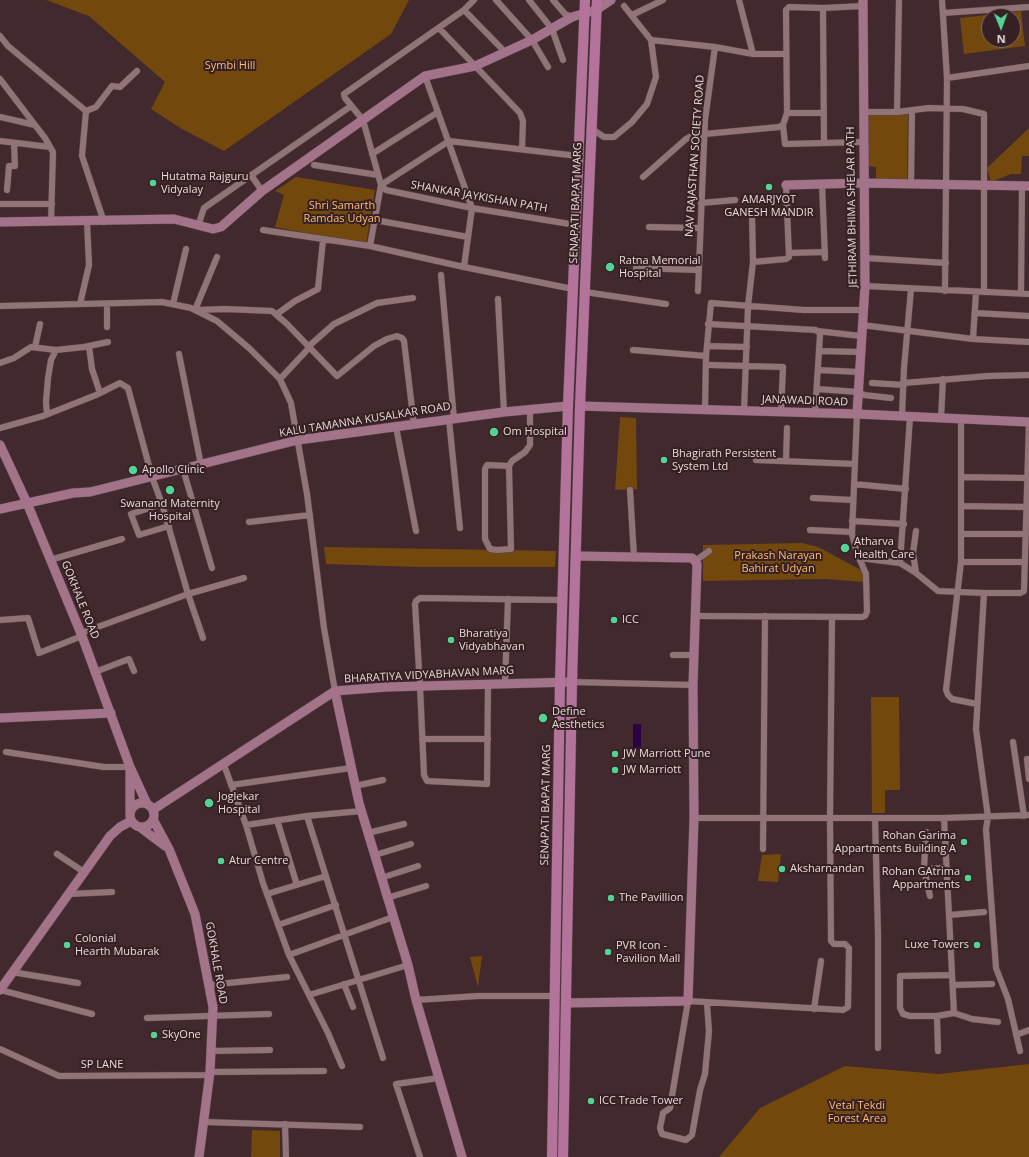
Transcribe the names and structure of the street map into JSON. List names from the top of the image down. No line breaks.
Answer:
{"streets":{"main road":["SENAPATI BAPAT MARG"],"street":["NAV RAJASTHAN SOCIETY ROAD","SHANKAR JAYKISHAN PATH","JETHIRAM BHIMA SHELAR PATH","JANAWADI ROAD","KALU TAMANNA KUSALKAR ROAD","GOKHALE ROAD","BHARATIYA VIDYABHAVAN MARG","SP LANE"]},"crossings":[["SHANKAR JAYKISHAN PATH","SENAPATI BAPAT MARG"],["SENAPATI BAPAT MARG","JANAWADI ROAD"],["SENAPATI BAPAT MARG","KALU TAMANNA KUSALKAR ROAD"],["SENAPATI BAPAT MARG","BHARATIYA VIDYABHAVAN MARG"],["JETHIRAM BHIMA SHELAR PATH","JANAWADI ROAD"],["KALU TAMANNA KUSALKAR ROAD","GOKHALE ROAD"],["GOKHALE ROAD","BHARATIYA VIDYABHAVAN MARG"],["GOKHALE ROAD","SP LANE"]],"parks":["Symbi Hill","Shri Samarth Ramdas Udyan","Prakash Narayan Bahirat Udyan","Vetal Tekdi Forest Area"],"places":["Hutatma Rajguru Vidyalay","AMARJYOT GANESH MANDIR","Ratna Memorial Hospital","Om Hospital","Bhagirath Persistent System Ltd","Apollo Clinic","Swanand Maternity Hospital","Atharva Health Care","ICC","Bharatiya Vidyabhavan","Define Aesthetics","JW Marriott Pune","JW Marriott","Joglekar Hospital","Rohan Garima Appartments Building A","Atur Centre","Aksharnandan","Rohan GAtrima Appartments","The Pavillion","Colonial Hearth Mubarak","Luxe Towers","PVR Icon - Pavilion Mall","SkyOne","ICC Trade Tower"],"north":"bottom"}
